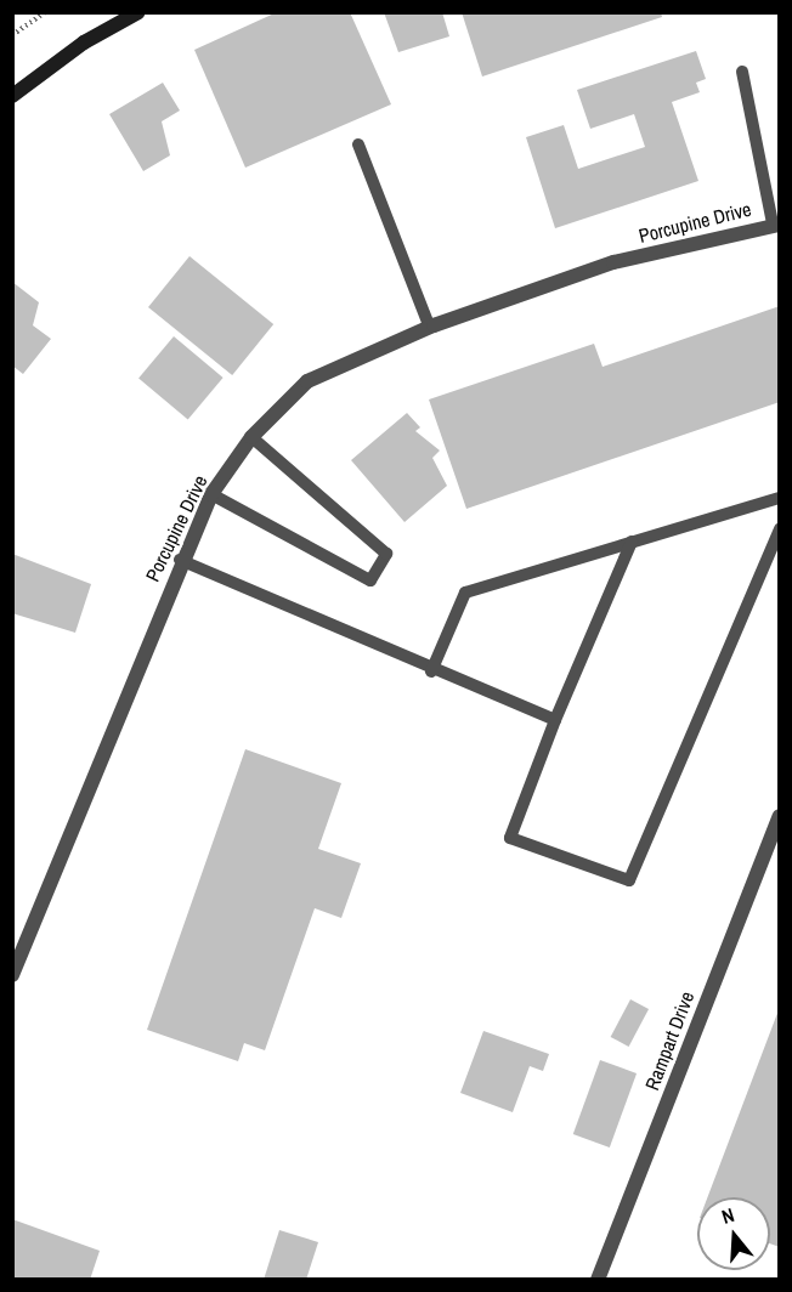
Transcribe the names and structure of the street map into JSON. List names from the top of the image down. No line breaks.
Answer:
{"streets":{"street":["Porcupine Drive","Rampart Drive"]},"north":"top"}
